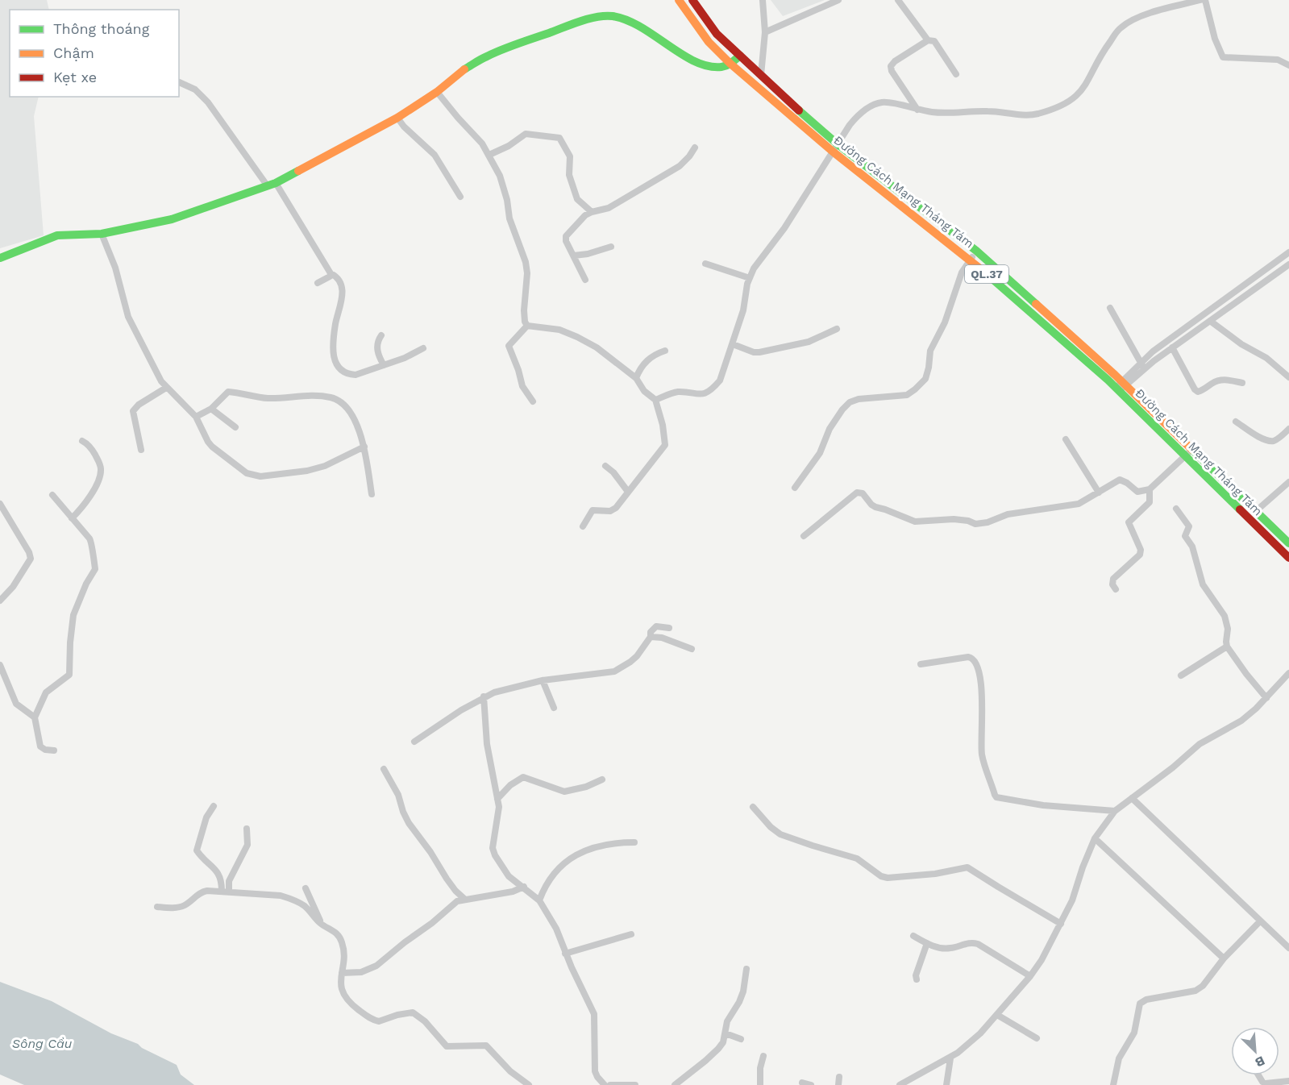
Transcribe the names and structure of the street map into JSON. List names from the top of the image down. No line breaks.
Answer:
{"streets":{"main road":["Đường Cách Mạng Tháng Tám","QL.37"]},"water":["Sông Cầu"],"legend":["Thông thoáng","Chậm","Kẹt xe"],"north":"bottom right"}
